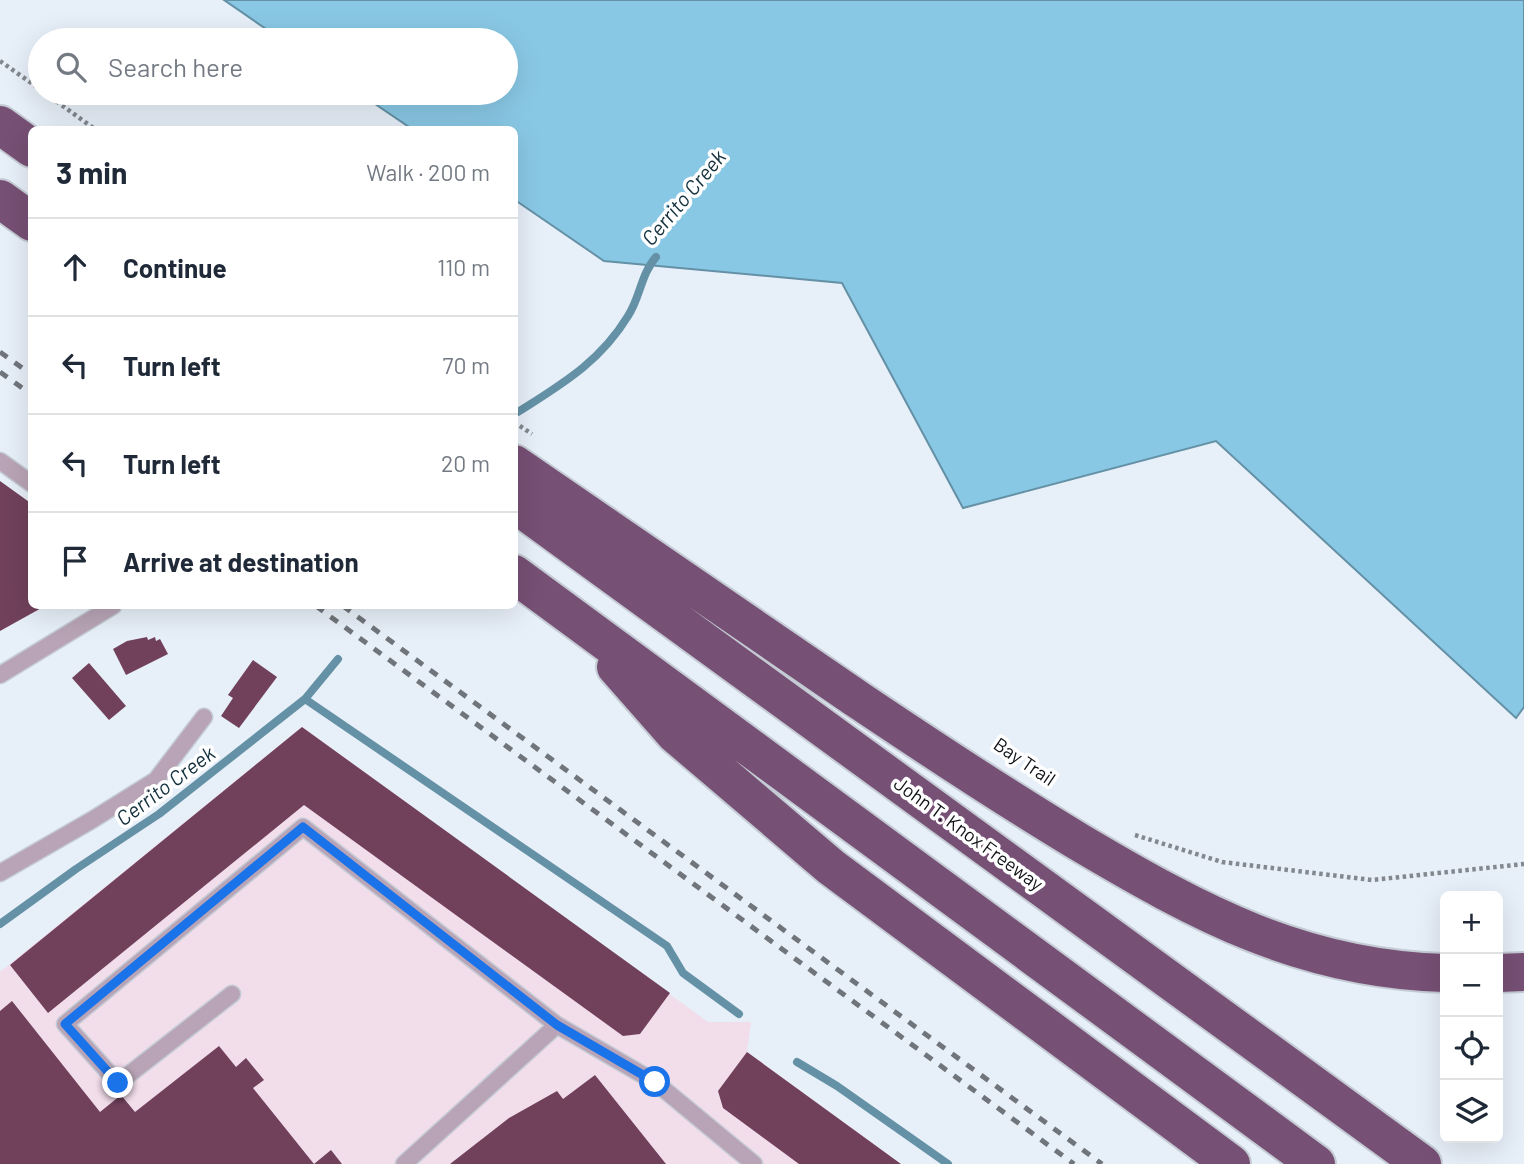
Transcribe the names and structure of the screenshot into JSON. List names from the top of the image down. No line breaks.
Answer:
{"streets":{"highway":["John T. Knox Freeway"]},"water":["Cerrito Creek"],"page":{"search":"Search here","heading":["3 min","Walk · 200 m"],"list":[["Continue","110 m"],["Turn left","70 m"],["Turn left","20 m"],"Arrive at destination"],"map_buttons":["+","−"]}}
